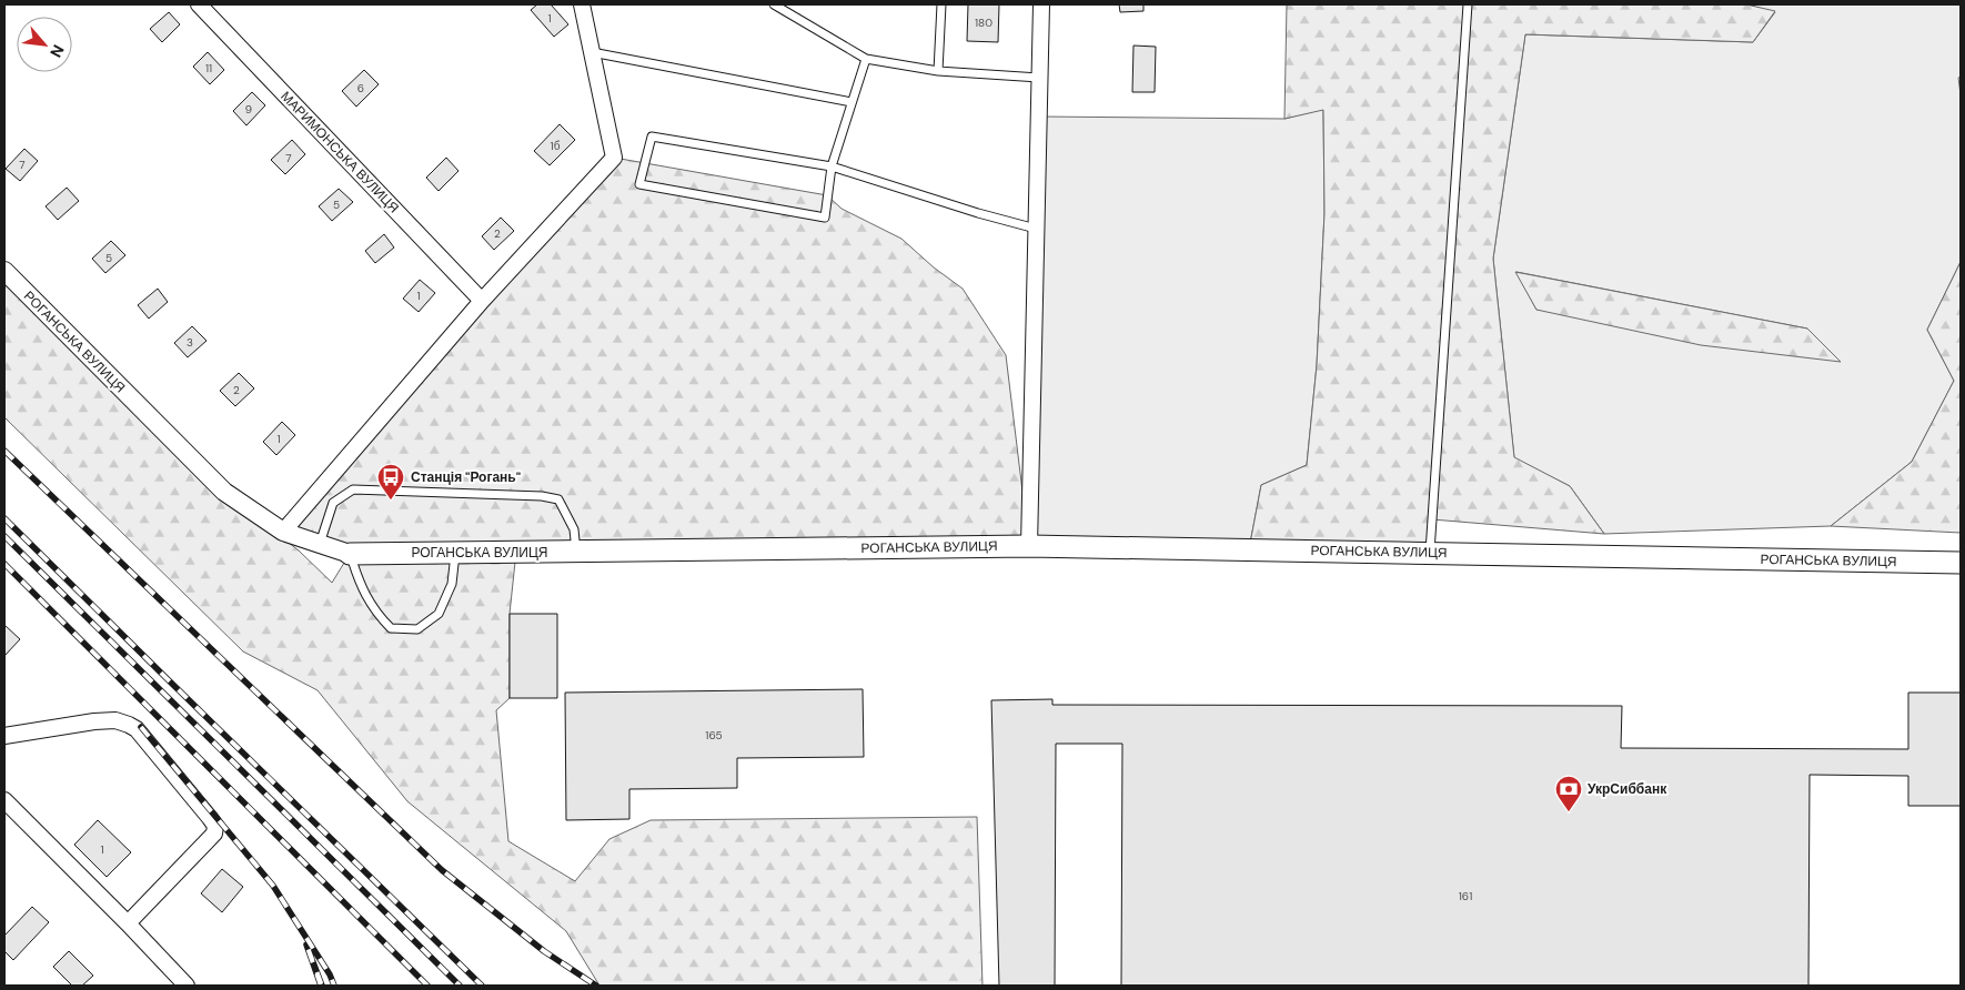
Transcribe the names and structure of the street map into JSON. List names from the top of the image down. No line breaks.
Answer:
{"streets":{"main road":["РОГАНСЬКА ВУЛИЦЯ"],"street":["МАРИМОНСЬКА ВУЛИЦЯ"]},"places":{"bus stop":["Станція \"Рогань\""],"bank":["УкрСиббанк"]},"house_numbers":["1","180","11","6","9","1б","7","7","5","2","5","1","3","2","1","165","1","161"],"north":"bottom right"}
